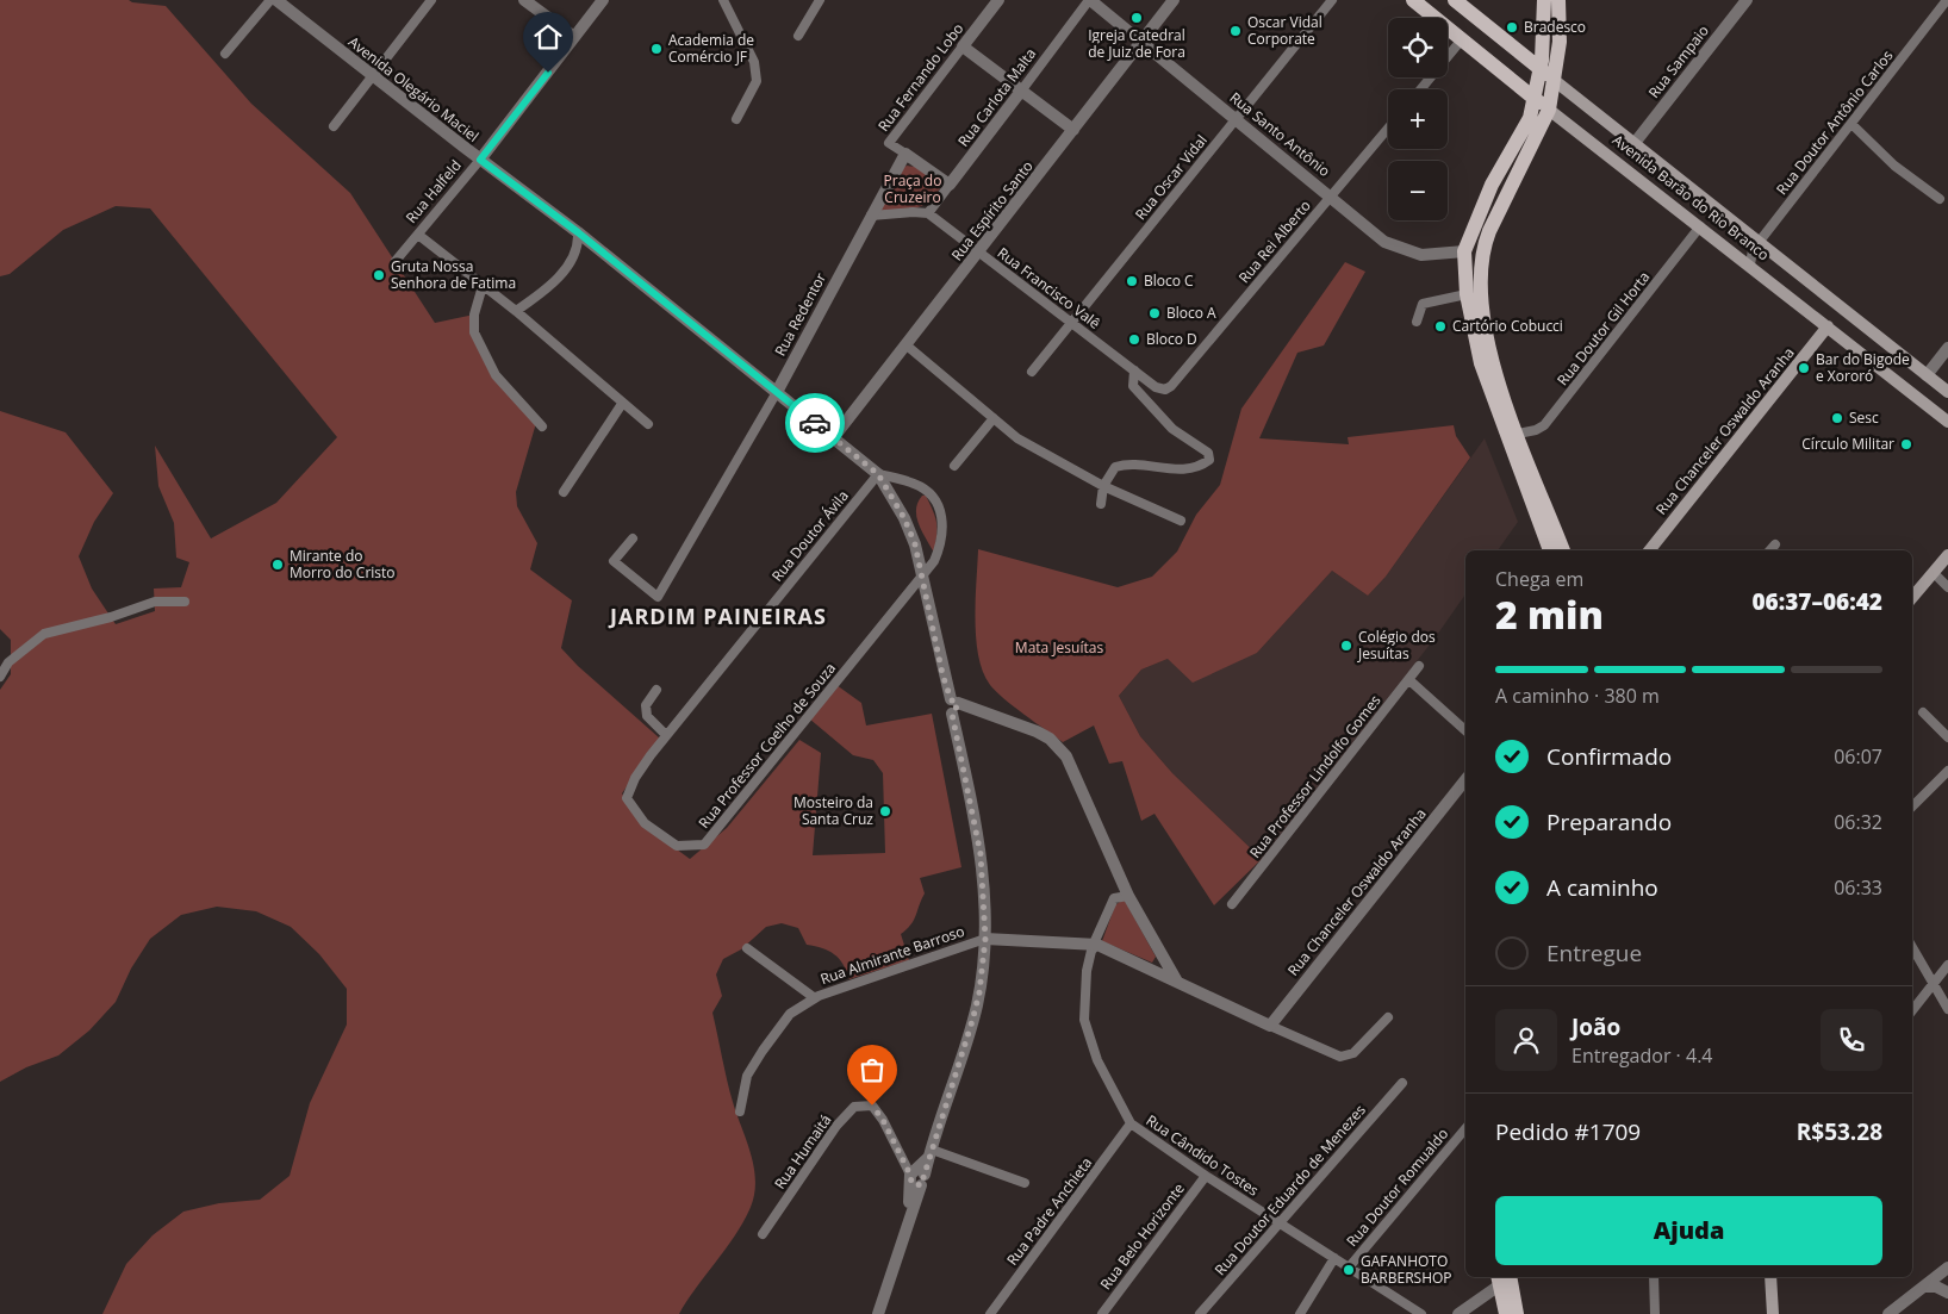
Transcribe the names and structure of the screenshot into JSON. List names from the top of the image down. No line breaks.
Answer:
{"streets":{"main road":["Avenida Barão do Rio Branco","Rua Chanceler Oswaldo Aranha"],"street":["Rua Sampaio","Rua Fernando Lobo","Avenida Olegário Maciel","Rua Carlota Malta","Rua Doutor Antônio Carlos","Rua Santo Antônio","Rua Oscar Vidal","Rua Halfeld","Rua Espírito Santo","Rua Rei Alberto","Rua Francisco Valê","Rua Redentor","Rua Doutor Gil Horta","Rua Doutor Ávila","Rua Professor Coelho de Souza","Rua Professor Lindolfo Gomes","Rua Almirante Barroso","Rua Humaitá","Rua Cândido Tostes","Rua Doutor Romualdo","Rua Doutor Eduardo de Menezes","Rua Padre Anchieta","Rua Belo Horizonte"]},"crossings":[["Rua Sampaio","Avenida Barão do Rio Branco"],["Rua Fernando Lobo","Rua Carlota Malta"],["Rua Fernando Lobo","Rua Redentor"],["Avenida Olegário Maciel","Rua Halfeld"],["Avenida Olegário Maciel","Rua Espírito Santo"],["Avenida Olegário Maciel","Rua Redentor"],["Avenida Olegário Maciel","Rua Doutor Ávila"],["Avenida Olegário Maciel","Rua Professor Coelho de Souza"],["Avenida Olegário Maciel","Rua Almirante Barroso"],["Avenida Olegário Maciel","Rua Humaitá"],["Rua Carlota Malta","Rua Santo Antônio"],["Rua Carlota Malta","Rua Francisco Valê"],["Rua Doutor Antônio Carlos","Avenida Barão do Rio Branco"],["Rua Santo Antônio","Rua Oscar Vidal"],["Rua Santo Antônio","Rua Espírito Santo"],["Rua Santo Antônio","Rua Rei Alberto"],["Rua Oscar Vidal","Rua Francisco Valê"],["Avenida Barão do Rio Branco","Rua Doutor Gil Horta"],["Avenida Barão do Rio Branco","Rua Chanceler Oswaldo Aranha"],["Rua Espírito Santo","Rua Francisco Valê"],["Rua Rei Alberto","Rua Francisco Valê"],["Rua Chanceler Oswaldo Aranha","Rua Almirante Barroso"],["Rua Doutor Ávila","Rua Professor Coelho de Souza"],["Rua Almirante Barroso","Rua Cândido Tostes"],["Rua Cândido Tostes","Rua Doutor Romualdo"],["Rua Cândido Tostes","Rua Doutor Eduardo de Menezes"],["Rua Cândido Tostes","Rua Padre Anchieta"],["Rua Cândido Tostes","Rua Belo Horizonte"]],"districts":["JARDIM PAINEIRAS"],"parks":["Praça do Cruzeiro","Mata Jesuítas"],"places":["Igreja Catedral de Juiz de Fora","Bradesco","Oscar Vidal Corporate","Academia de Comércio JF","Gruta Nossa Senhora de Fatima","Bloco C","Bloco A","Cartório Cobucci","Bloco D","Bar do Bigode e Xororó","Sesc","Círculo Militar","Mirante do Morro do Cristo","Colégio dos Jesuítas","Mosteiro da Santa Cruz","GAFANHOTO BARBERSHOP"],"page":{"map_buttons":["+","−"],"heading":["2 min","Chega em","06:37–06:42"],"panel":["João","Entregador · 4.4","Pedido #1709","R$53.28"],"bar":"A caminho · 380 m","list":[["Confirmado","06:07"],["Preparando","06:32"],["A caminho","06:33"],"Entregue"],"buttons":"Ajuda"}}
